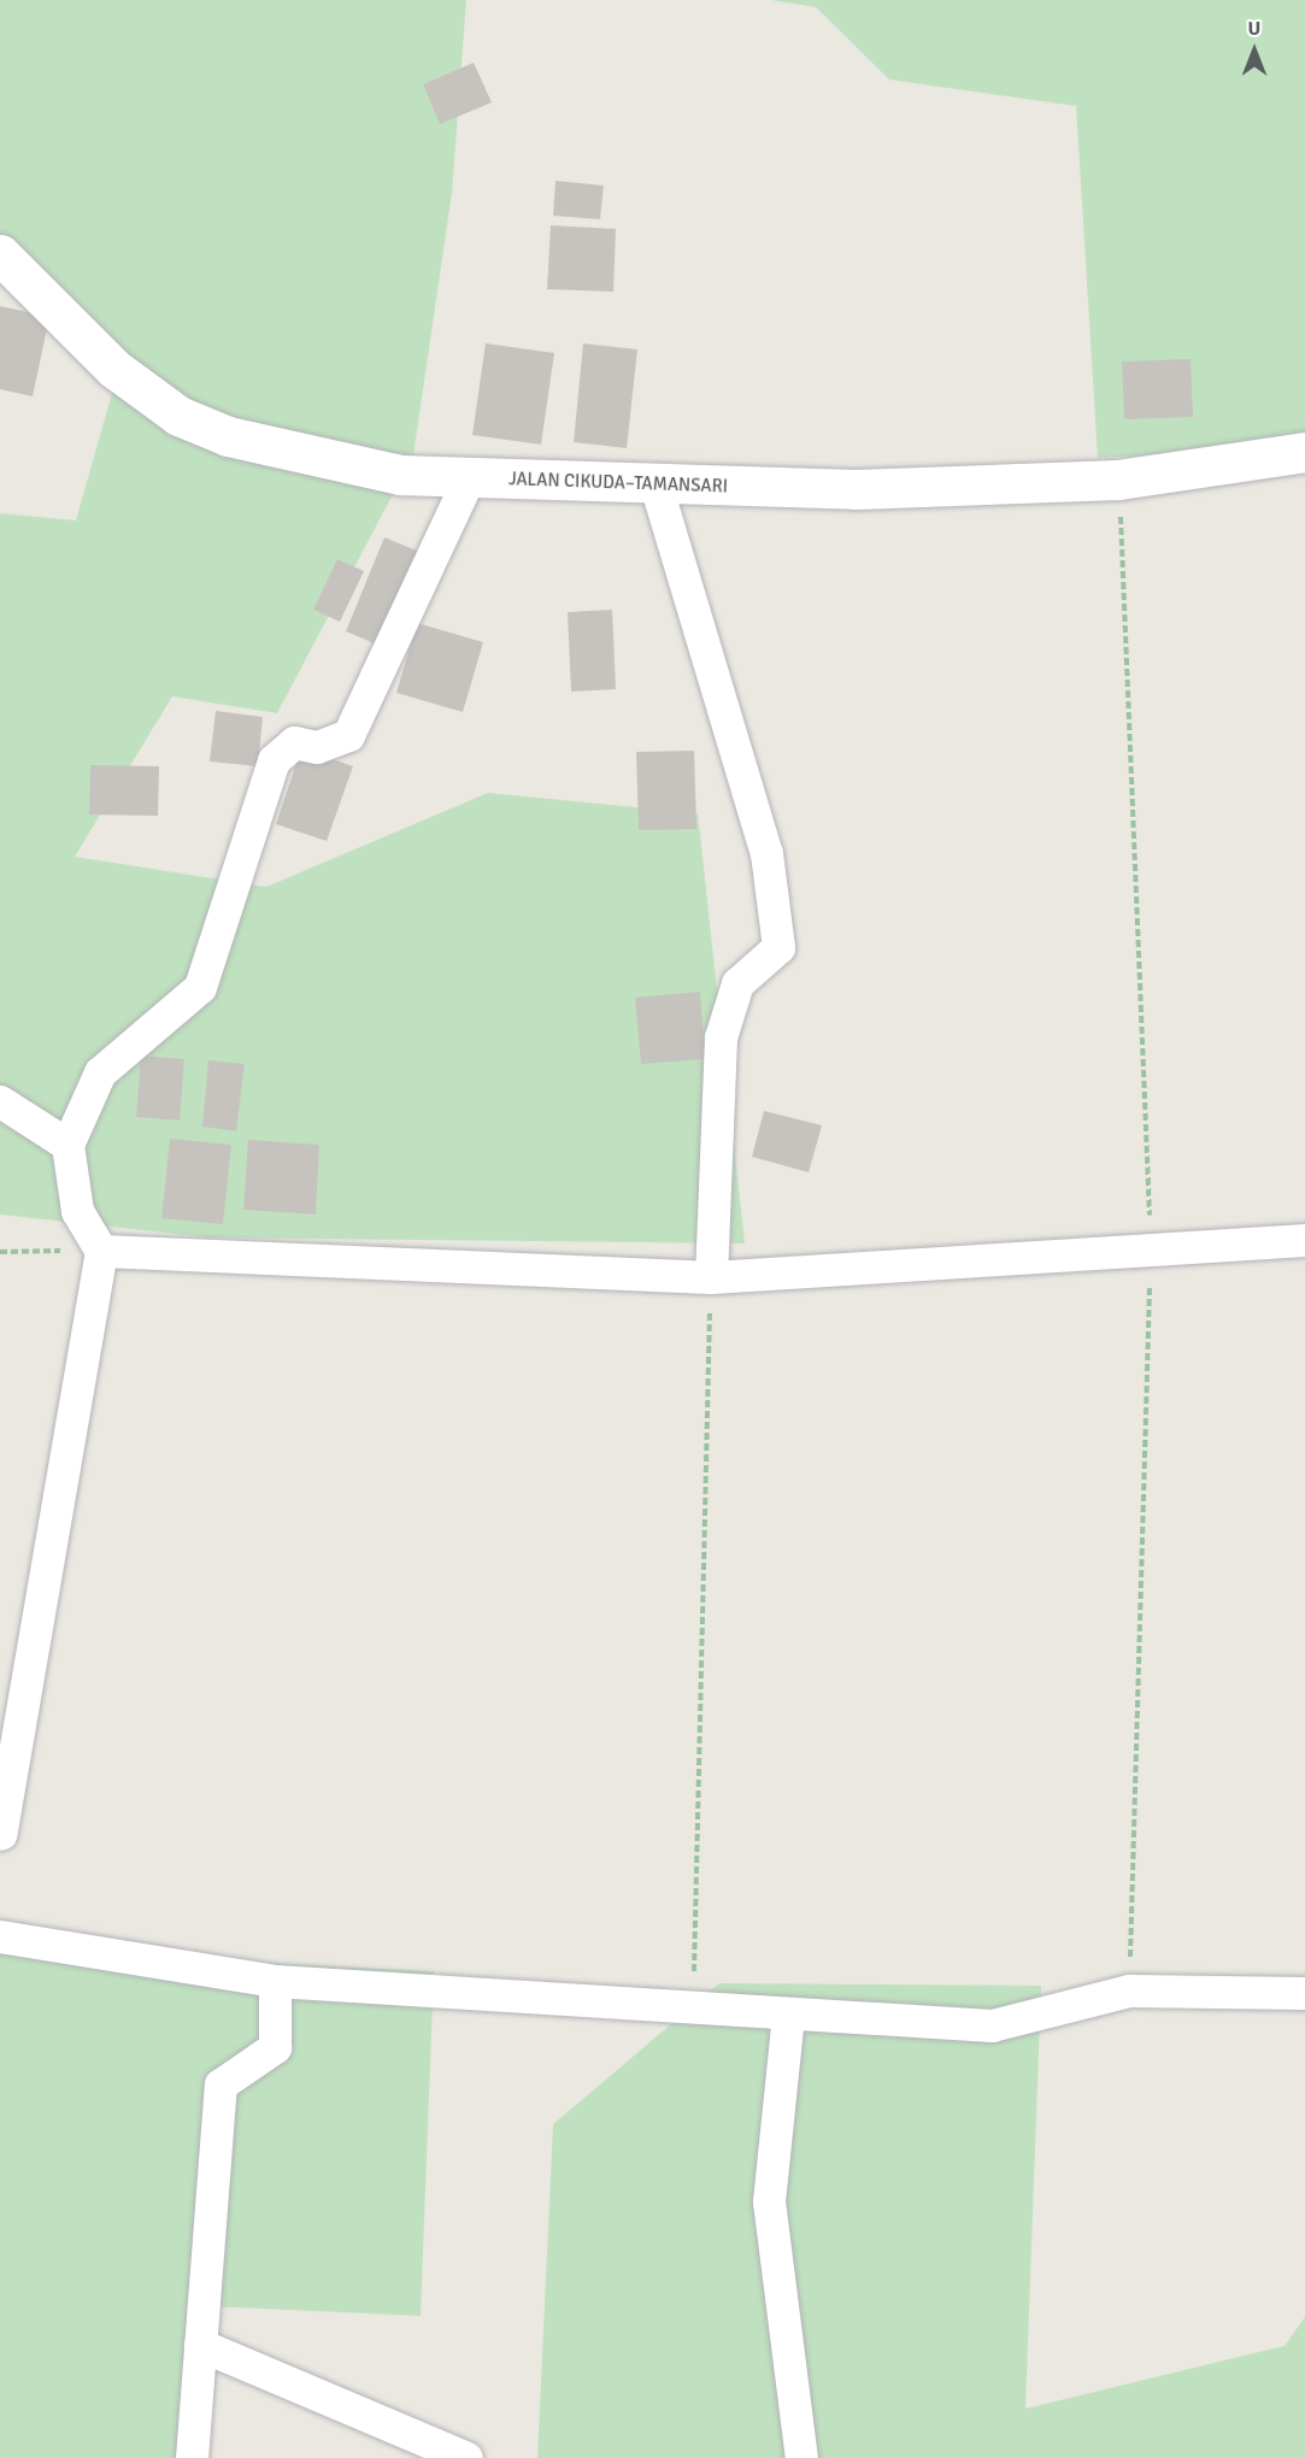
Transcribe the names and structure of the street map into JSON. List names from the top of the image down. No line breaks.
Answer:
{"streets":{"street":["JALAN CIKUDA–TAMANSARI"]},"north":"top"}
